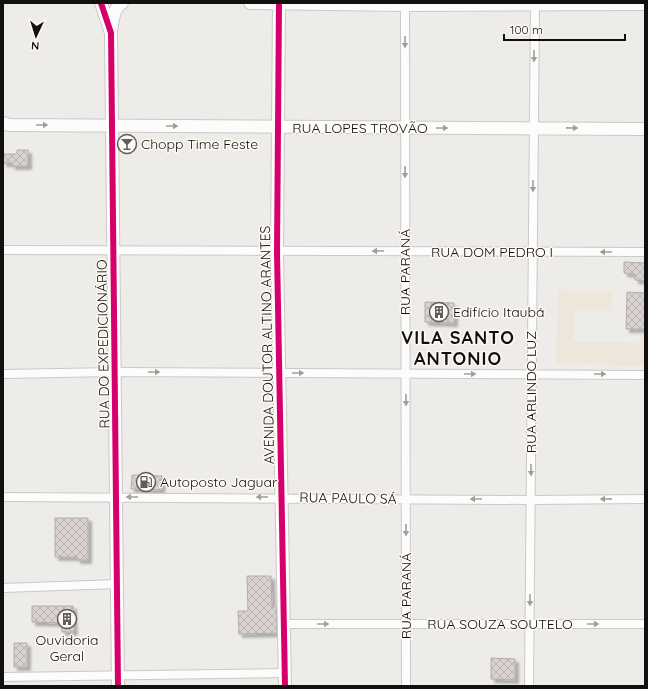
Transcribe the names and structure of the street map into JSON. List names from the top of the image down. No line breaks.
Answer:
{"streets":{"street":["RUA LOPES TROVÃO","RUA DOM PEDRO I","RUA PARANÁ","RUA DO EXPEDICIONÁRIO","AVENIDA DOUTOR ALTINO ARANTES","RUA ARLINDO LUZ","RUA PAULO SÁ","RUA SOUZA SOUTELO"]},"crossings":[["RUA LOPES TROVÃO","RUA PARANÁ"],["RUA LOPES TROVÃO","RUA DO EXPEDICIONÁRIO"],["RUA LOPES TROVÃO","AVENIDA DOUTOR ALTINO ARANTES"],["RUA LOPES TROVÃO","RUA ARLINDO LUZ"],["RUA DOM PEDRO I","RUA PARANÁ"],["RUA DOM PEDRO I","RUA DO EXPEDICIONÁRIO"],["RUA DOM PEDRO I","AVENIDA DOUTOR ALTINO ARANTES"],["RUA DOM PEDRO I","RUA ARLINDO LUZ"],["RUA PARANÁ","RUA PAULO SÁ"],["RUA PARANÁ","RUA SOUZA SOUTELO"],["RUA DO EXPEDICIONÁRIO","RUA PAULO SÁ"],["AVENIDA DOUTOR ALTINO ARANTES","RUA PAULO SÁ"],["AVENIDA DOUTOR ALTINO ARANTES","RUA SOUZA SOUTELO"],["RUA ARLINDO LUZ","RUA PAULO SÁ"],["RUA ARLINDO LUZ","RUA SOUZA SOUTELO"]],"one_way":["RUA LOPES TROVÃO","RUA DOM PEDRO I","RUA PARANÁ","RUA ARLINDO LUZ","RUA PAULO SÁ","RUA SOUZA SOUTELO"],"districts":["VILA SANTO ANTONIO"],"places":{"bar":["Chopp Time Feste"],"building":["Edifício Itaubá","Ouvidoria Geral"],"fuel station":["Autoposto Jaguar"]},"scale_bar":"100 m","north":"bottom"}
